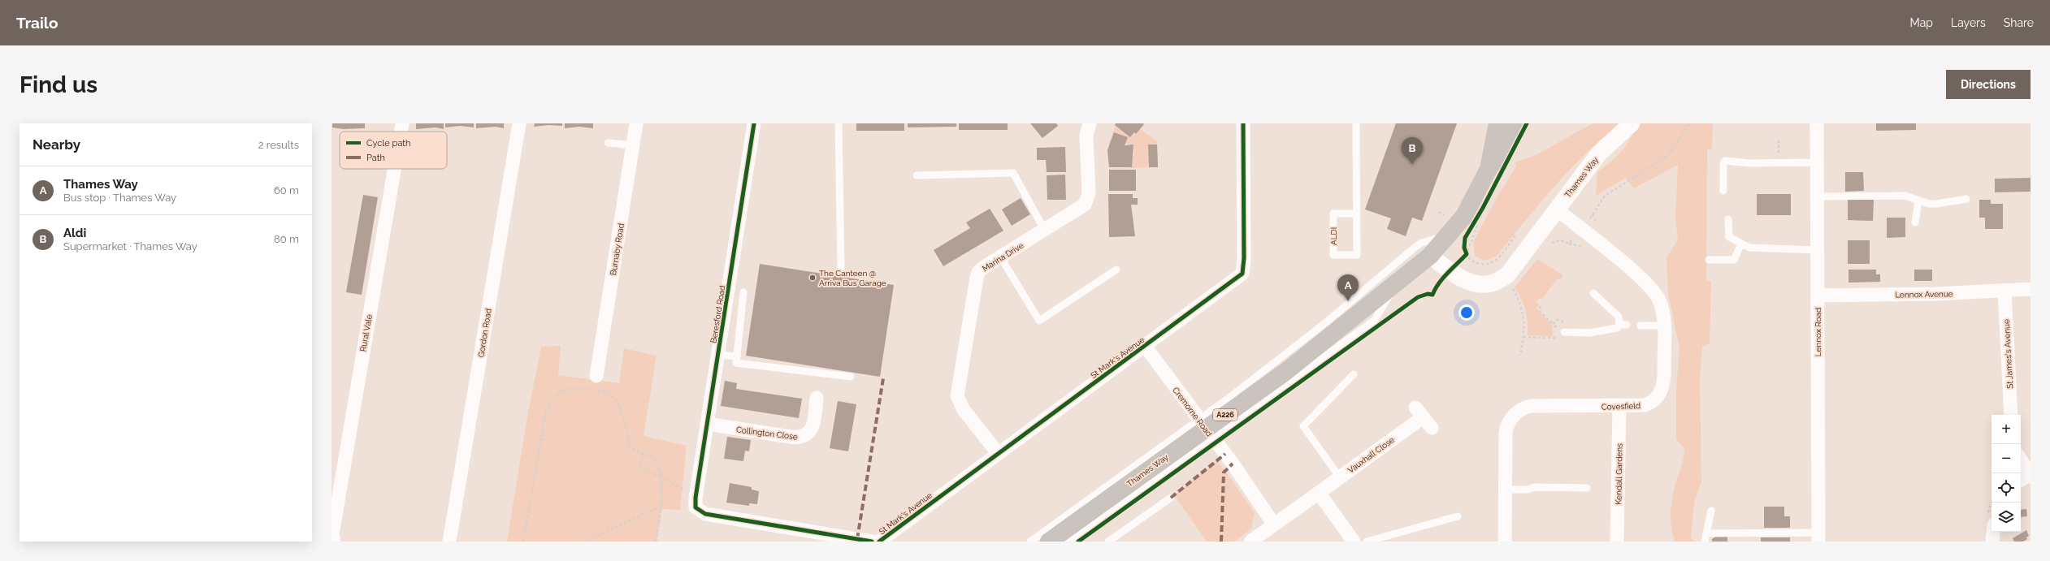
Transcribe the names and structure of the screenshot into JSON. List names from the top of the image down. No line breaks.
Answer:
{"streets":{"main road":["Thames Way","A226"],"street":["Burnaby Road","Marina Drive","Lennox Avenue","Beresford Road","Lennox Road","Rural Vale","Gordon Road","St James's Avenue","St Mark's Avenue","Covesfield","Cremorne Road","Collington Close","Vauxhall Close","Kendall Gardens"],"lane":["ALDI"]},"crossings":[["Thames Way","Covesfield"],["Marina Drive","St Mark's Avenue"],["Lennox Avenue","Lennox Road"],["Lennox Avenue","St James's Avenue"],["Beresford Road","St Mark's Avenue"],["Beresford Road","Collington Close"],["St Mark's Avenue","Cremorne Road"],["Covesfield","Kendall Gardens"],["Cremorne Road","Vauxhall Close"]],"places":["The Canteen @ Arriva Bus Garage"],"legend":["Cycle path","Path"],"page":{"header":"Trailo","nav":["Map","Layers","Share"],"buttons":"Directions","title":"Find us","heading":["Nearby","2 results"],"pins":["B","A"],"list":[{"mark":"A","name":"Thames Way","note":"Bus stop · Thames Way","value":"60 m"},{"mark":"B","name":"Aldi","note":"Supermarket · Thames Way","value":"80 m"}],"map_buttons":["+","−"]}}
